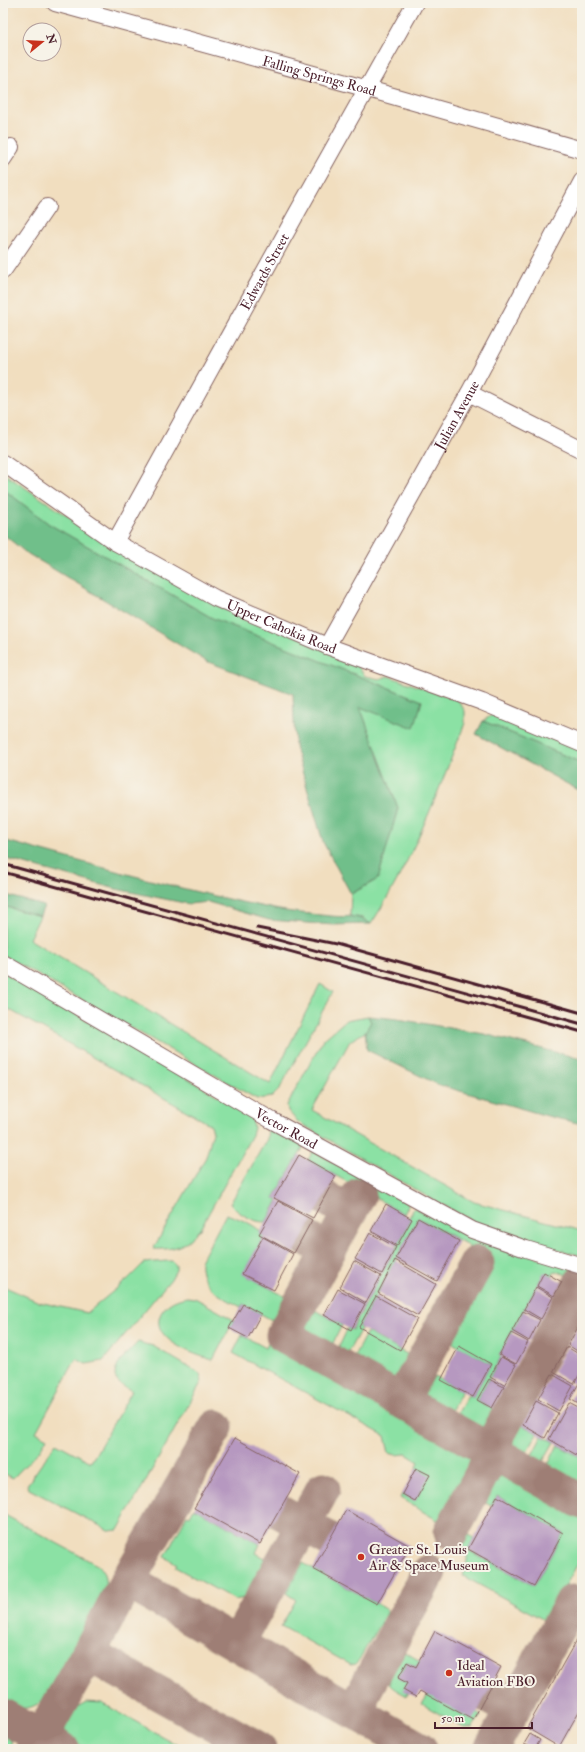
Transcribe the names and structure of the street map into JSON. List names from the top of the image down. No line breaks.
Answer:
{"streets":{"street":["Falling Springs Road","Edwards Street","Julian Avenue","Upper Cahokia Road","Vector Road"]},"crossings":[["Falling Springs Road","Edwards Street"],["Edwards Street","Upper Cahokia Road"],["Julian Avenue","Upper Cahokia Road"]],"places":["Greater St. Louis Air & Space Museum","Ideal Aviation FBO"],"scale_bar":"50 m","north":"right"}
